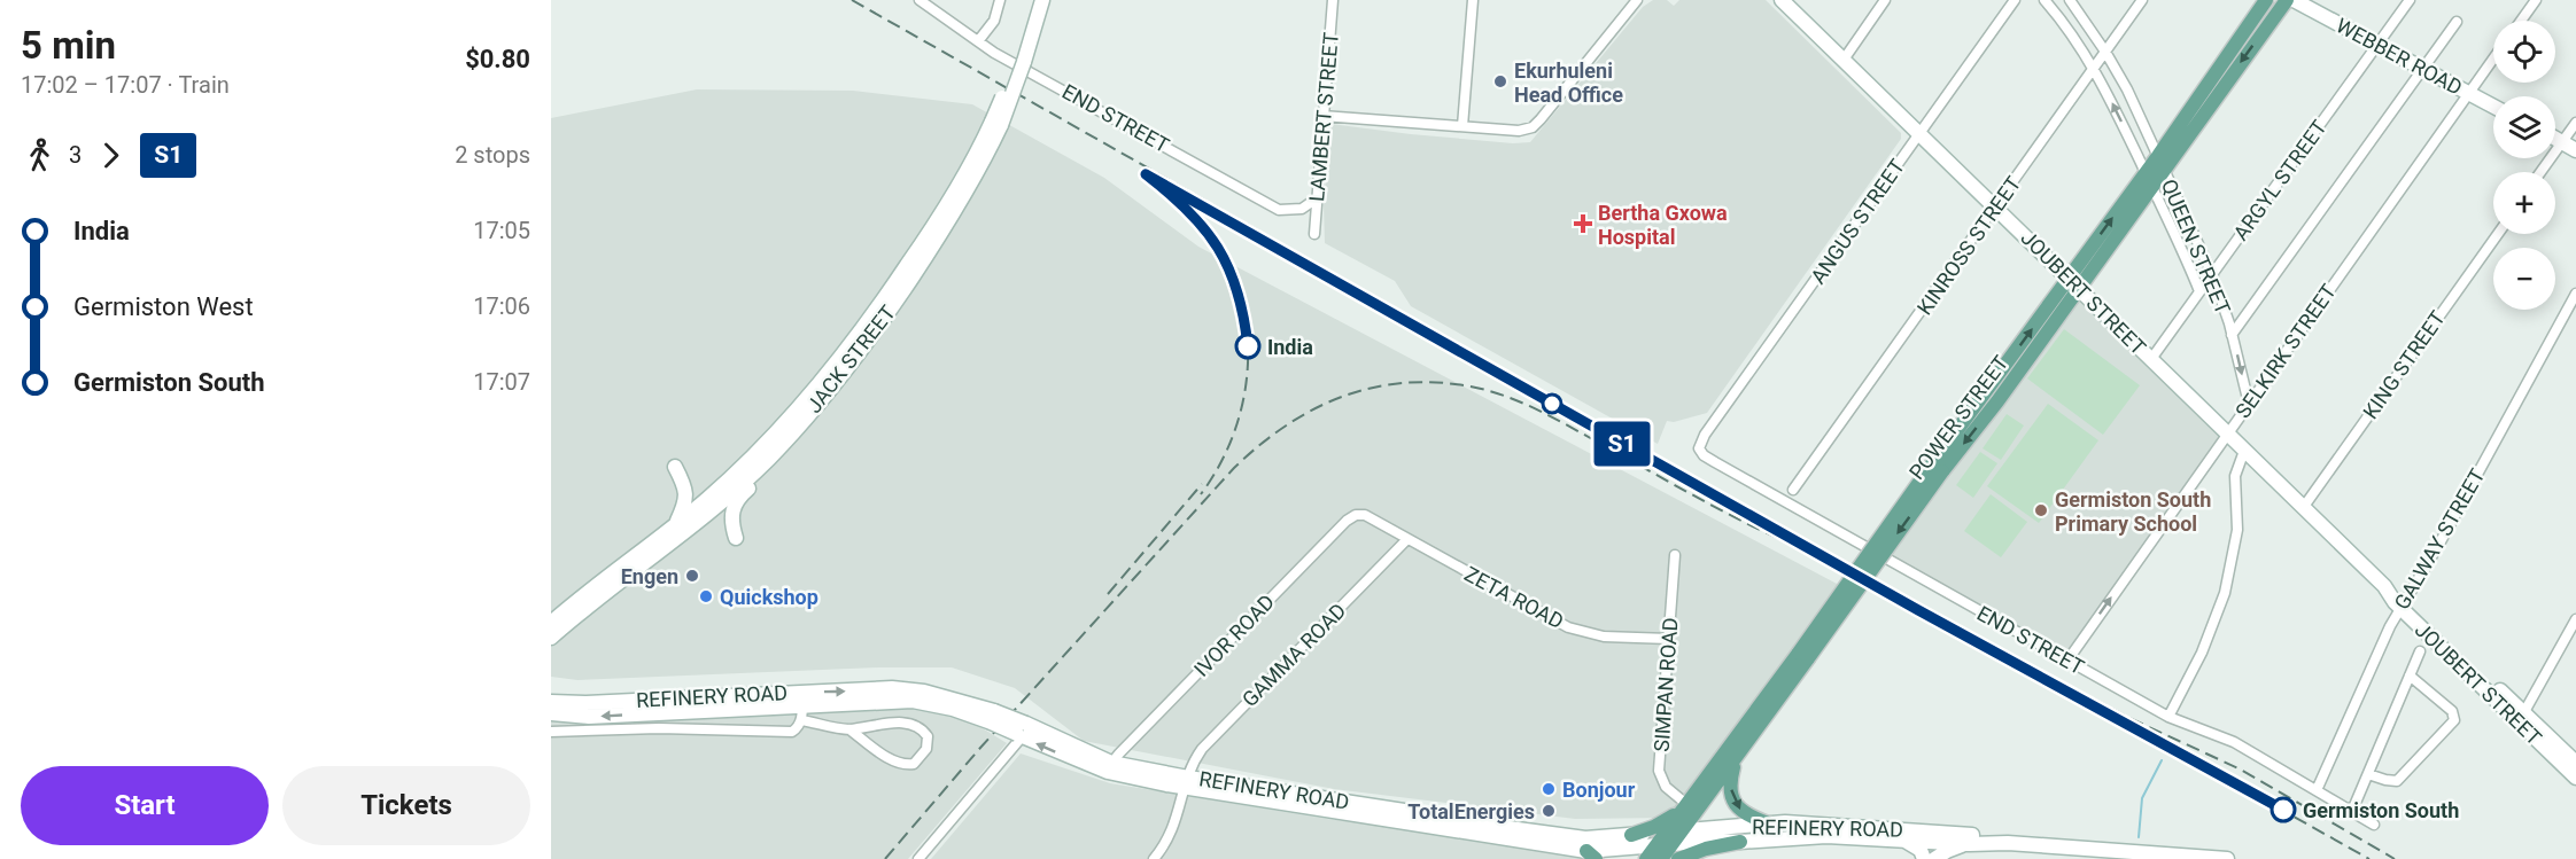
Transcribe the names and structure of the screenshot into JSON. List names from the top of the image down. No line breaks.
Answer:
{"streets":{"main road":["WEBBER ROAD","JOUBERT STREET","JACK STREET","POWER STREET","REFINERY ROAD"],"street":["LAMBERT STREET","END STREET","ARGYL STREET","ANGUS STREET","KINROSS STREET","QUEEN STREET","SELKIRK STREET","KING STREET","GALWAY STREET","ZETA ROAD","IVOR ROAD","GAMMA ROAD","SIMPAN ROAD"]},"crossings":[["WEBBER ROAD","ARGYL STREET"],["WEBBER ROAD","SELKIRK STREET"],["LAMBERT STREET","END STREET"],["END STREET","ANGUS STREET"],["END STREET","SELKIRK STREET"],["END STREET","GALWAY STREET"],["ARGYL STREET","QUEEN STREET"],["ARGYL STREET","JOUBERT STREET"],["ANGUS STREET","JOUBERT STREET"],["KINROSS STREET","QUEEN STREET"],["KINROSS STREET","JOUBERT STREET"],["QUEEN STREET","SELKIRK STREET"],["QUEEN STREET","POWER STREET"],["JOUBERT STREET","SELKIRK STREET"],["JOUBERT STREET","KING STREET"],["JOUBERT STREET","POWER STREET"],["JOUBERT STREET","GALWAY STREET"],["POWER STREET","SIMPAN ROAD"],["POWER STREET","REFINERY ROAD"],["ZETA ROAD","IVOR ROAD"],["ZETA ROAD","GAMMA ROAD"],["ZETA ROAD","SIMPAN ROAD"],["IVOR ROAD","REFINERY ROAD"],["GAMMA ROAD","REFINERY ROAD"]],"places":{"other":["Ekurhuleni Head Office","India","Germiston South Primary School","Engen","Quickshop","Bonjour","Germiston South","TotalEnergies"],"health":["Bertha Gxowa Hospital"]},"page":{"heading":["5 min","17:02 – 17:07 · Train","$0.80"],"on_map":"S1","map_buttons":["+","−"],"legs":["3","S1","2 stops"],"list":[{"name":"India","value":"17:05"},{"name":"Germiston West","value":"17:06"},{"name":"Germiston South","value":"17:07"}],"buttons":["Start","Tickets"]}}
